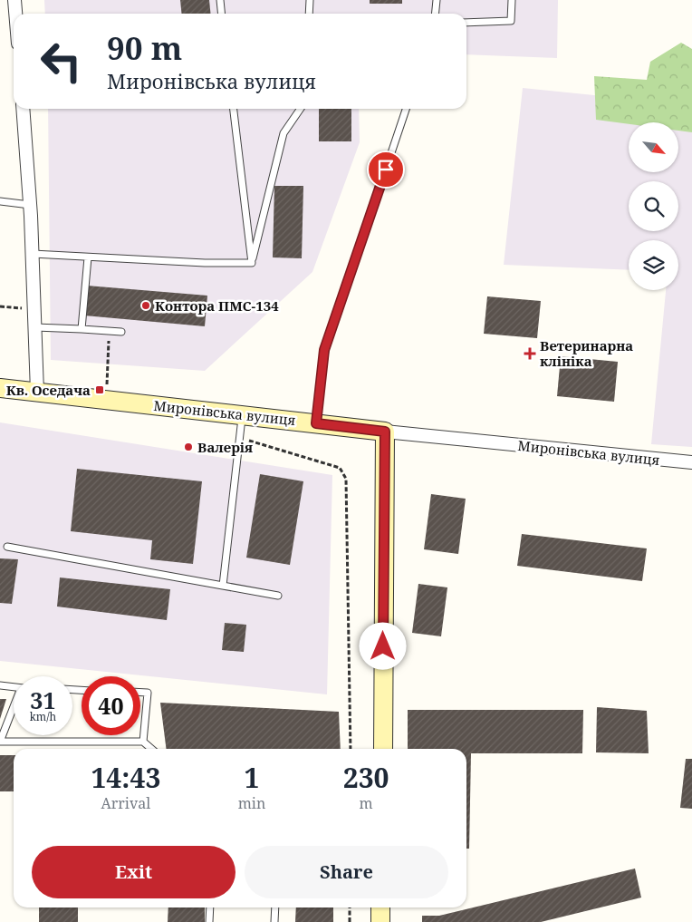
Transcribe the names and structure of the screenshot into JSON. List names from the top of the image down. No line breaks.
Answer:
{"streets":{"street":["Миронівська вулиця"]},"places":{"other":["Контора ПМС-134","Валерія"],"health":["Ветеринарна клініка"],"transit":["Кв. Оседача"]},"north":"bottom right","page":{"turn":["90 m","Миронівська вулиця"],"speed":"31 km/h","limit":"40","eta":["14:43","Arrival","1","min","230","m"],"buttons":["Exit","Share"]}}
